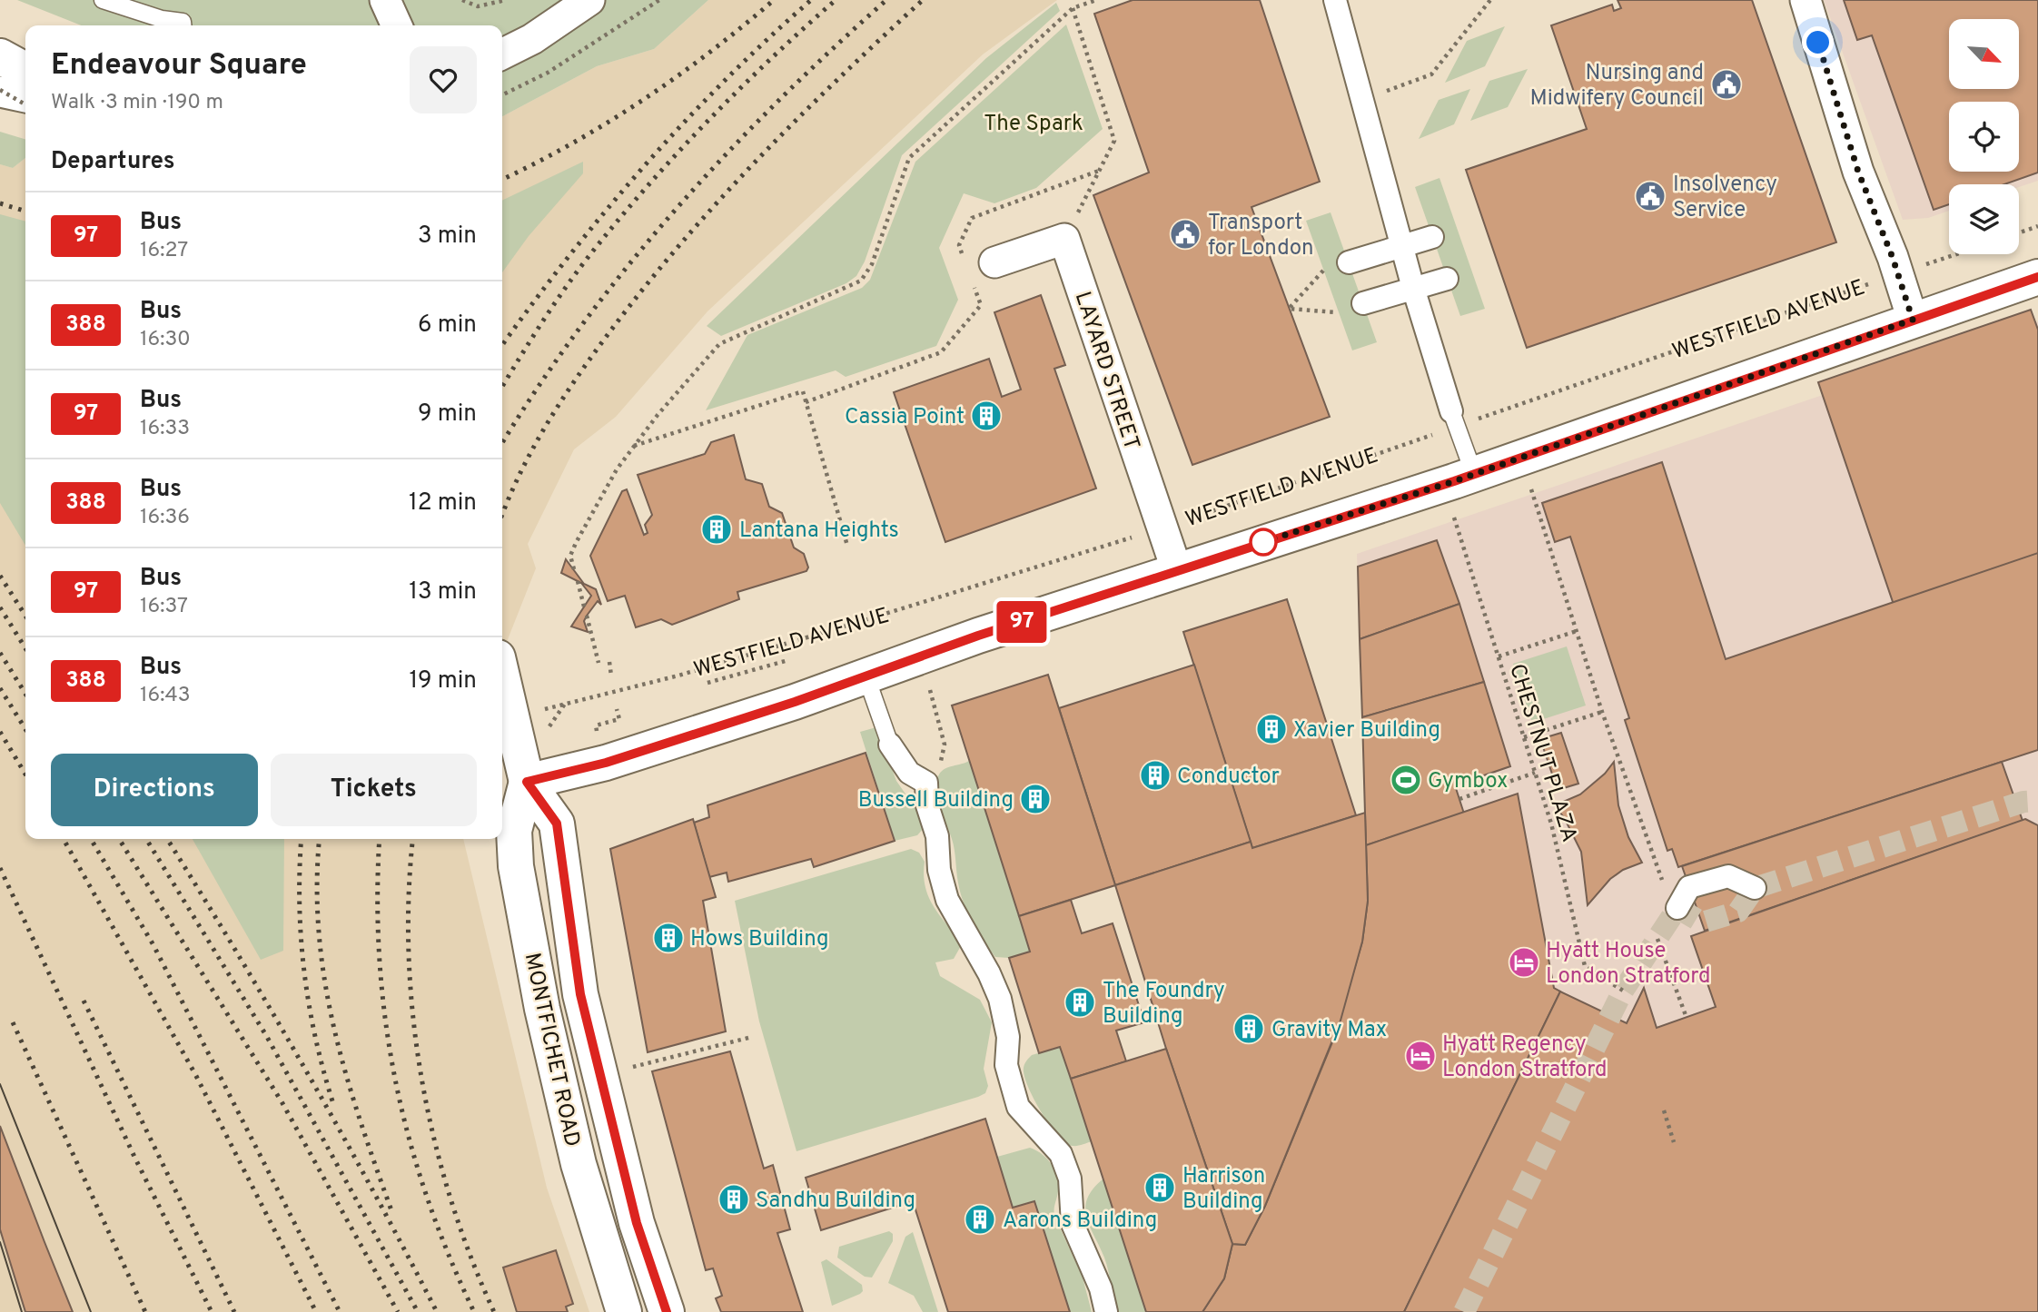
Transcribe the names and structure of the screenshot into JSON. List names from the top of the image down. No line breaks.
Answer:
{"streets":{"street":["WESTFIELD AVENUE","LAYARD STREET","MONTFICHET ROAD"],"path":["CHESTNUT PLAZA"]},"crossings":[["WESTFIELD AVENUE","LAYARD STREET"],["WESTFIELD AVENUE","MONTFICHET ROAD"]],"parks":["The Spark"],"places":{"public building":["Nursing and Midwifery Council","Insolvency Service","Transport for London"],"building":["Cassia Point","Lantana Heights","Xavier Building","Conductor","Bussell Building","Hows Building","The Foundry Building","Gravity Max","Harrison Building","Sandhu Building","Aarons Building"],"sports":["Gymbox"],"hotel":["Hyatt House London Stratford","Hyatt Regency London Stratford"]},"lines":["bus line 97"],"north":"bottom right","page":{"on_map":"97","heading":[["Endeavour Square","Walk · 3 min · 190 m"],"Departures"],"list":[{"mark":"97","name":"Bus","note":"16:27","value":"3 min"},{"mark":"388","name":"Bus","note":"16:30","value":"6 min"},{"mark":"97","name":"Bus","note":"16:33","value":"9 min"},{"mark":"388","name":"Bus","note":"16:36","value":"12 min"},{"mark":"97","name":"Bus","note":"16:37","value":"13 min"},{"mark":"388","name":"Bus","note":"16:43","value":"19 min"}],"buttons":["Directions","Tickets"]}}
